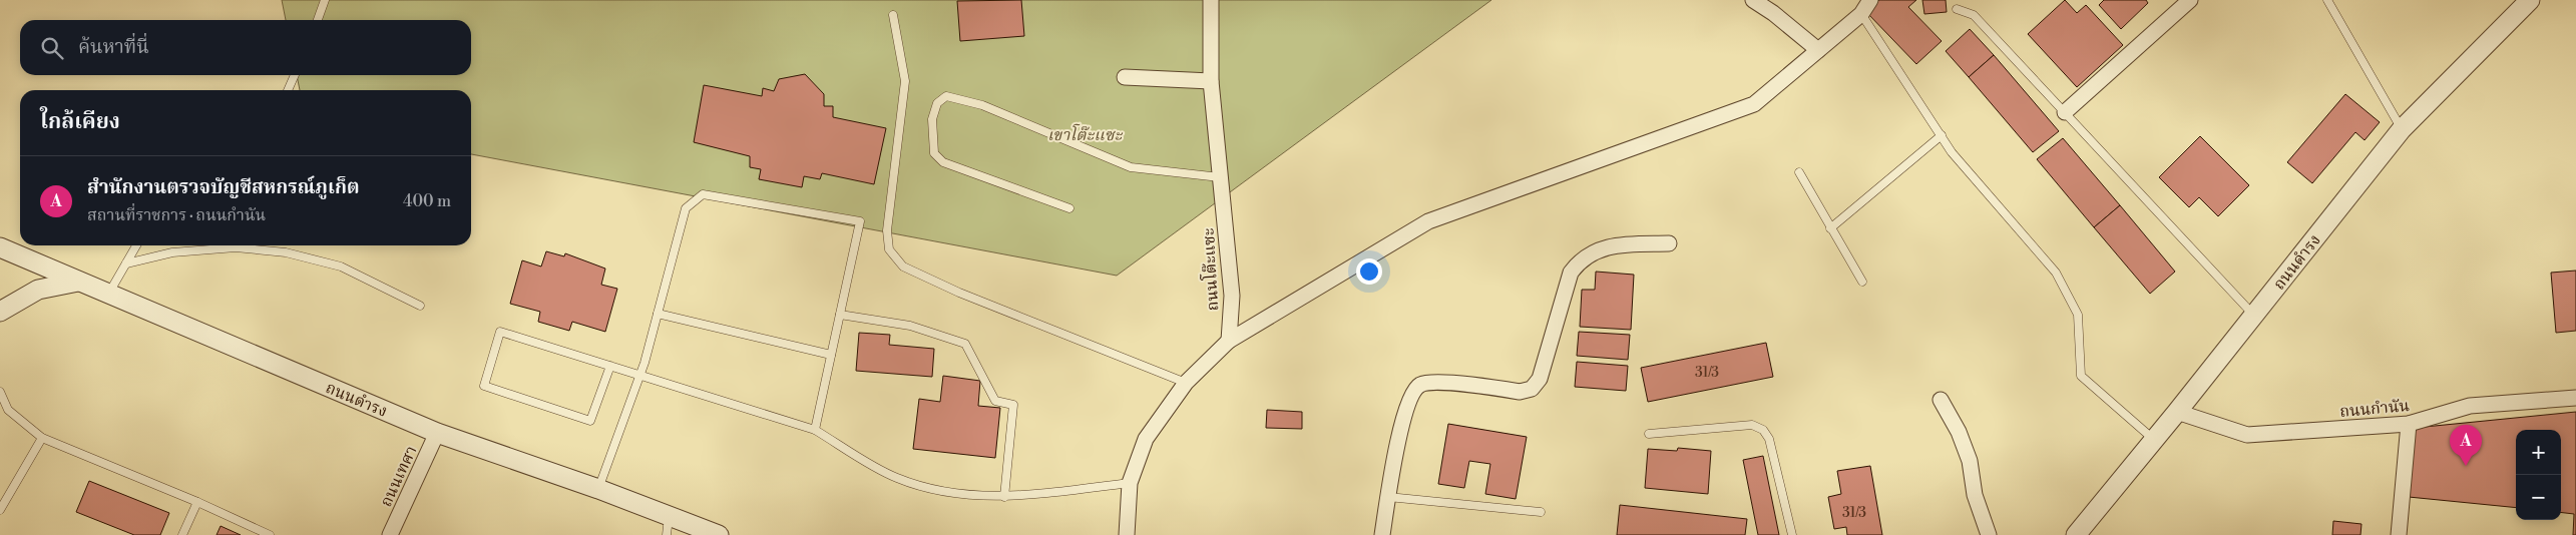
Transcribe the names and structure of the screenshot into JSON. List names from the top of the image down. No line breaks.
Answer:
{"streets":{"street":["ถนนดำรง","ถนนโต๊ะแซะ","ถนนกำนัน","ถนนเทศา"]},"crossings":[["ถนนดำรง","ถนนกำนัน"],["ถนนดำรง","ถนนเทศา"]],"parks":["เขาโต๊ะแซะ"],"house_numbers":["31/3","31/3"],"page":{"search":"ค้นหาที่นี่","heading":"ใกล้เคียง","list":[{"mark":"A","name":"สำนักงานตรวจบัญชีสหกรณ์ภูเก็ต","note":"สถานที่ราชการ · ถนนกำนัน","value":"400 m"}],"pins":"A","map_buttons":["+","−"]}}
